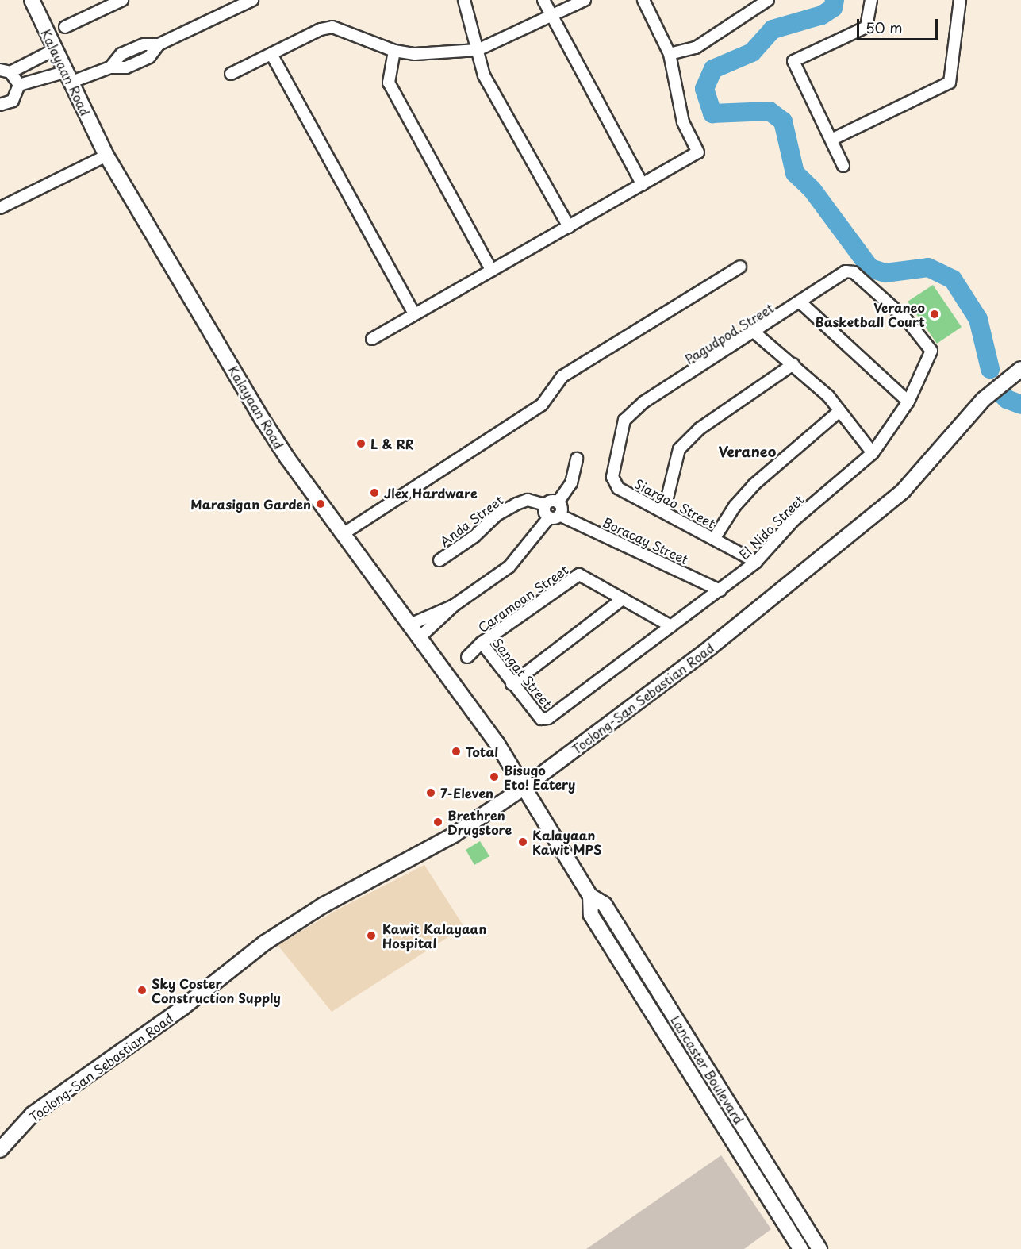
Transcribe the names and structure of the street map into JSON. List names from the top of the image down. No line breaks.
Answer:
{"streets":{"main road":["Kalayaan Road","Toclong-San Sebastian Road","Lancaster Boulevard"],"street":["Pagudpod Street","Siargao Street","Anda Street","El Nido Street","Boracay Street","Caramoan Street","Sangat Street"]},"crossings":[["Kalayaan Road","Toclong-San Sebastian Road"],["Kalayaan Road","Lancaster Boulevard"],["Pagudpod Street","Siargao Street"],["Pagudpod Street","El Nido Street"],["Siargao Street","El Nido Street"],["Anda Street","Boracay Street"],["El Nido Street","Boracay Street"],["El Nido Street","Caramoan Street"],["El Nido Street","Sangat Street"],["Caramoan Street","Sangat Street"],["Toclong-San Sebastian Road","Lancaster Boulevard"]],"districts":["Veraneo"],"places":["Veraneo Basketball Court","L & RR","Jlex Hardware","Marasigan Garden","Total","Bisugo Eto! Eatery","7-Eleven","Brethren Drugstore","Kalayaan Kawit MPS","Kawit Kalayaan Hospital","Sky Coster Construction Supply"],"scale_bar":"50 m"}
